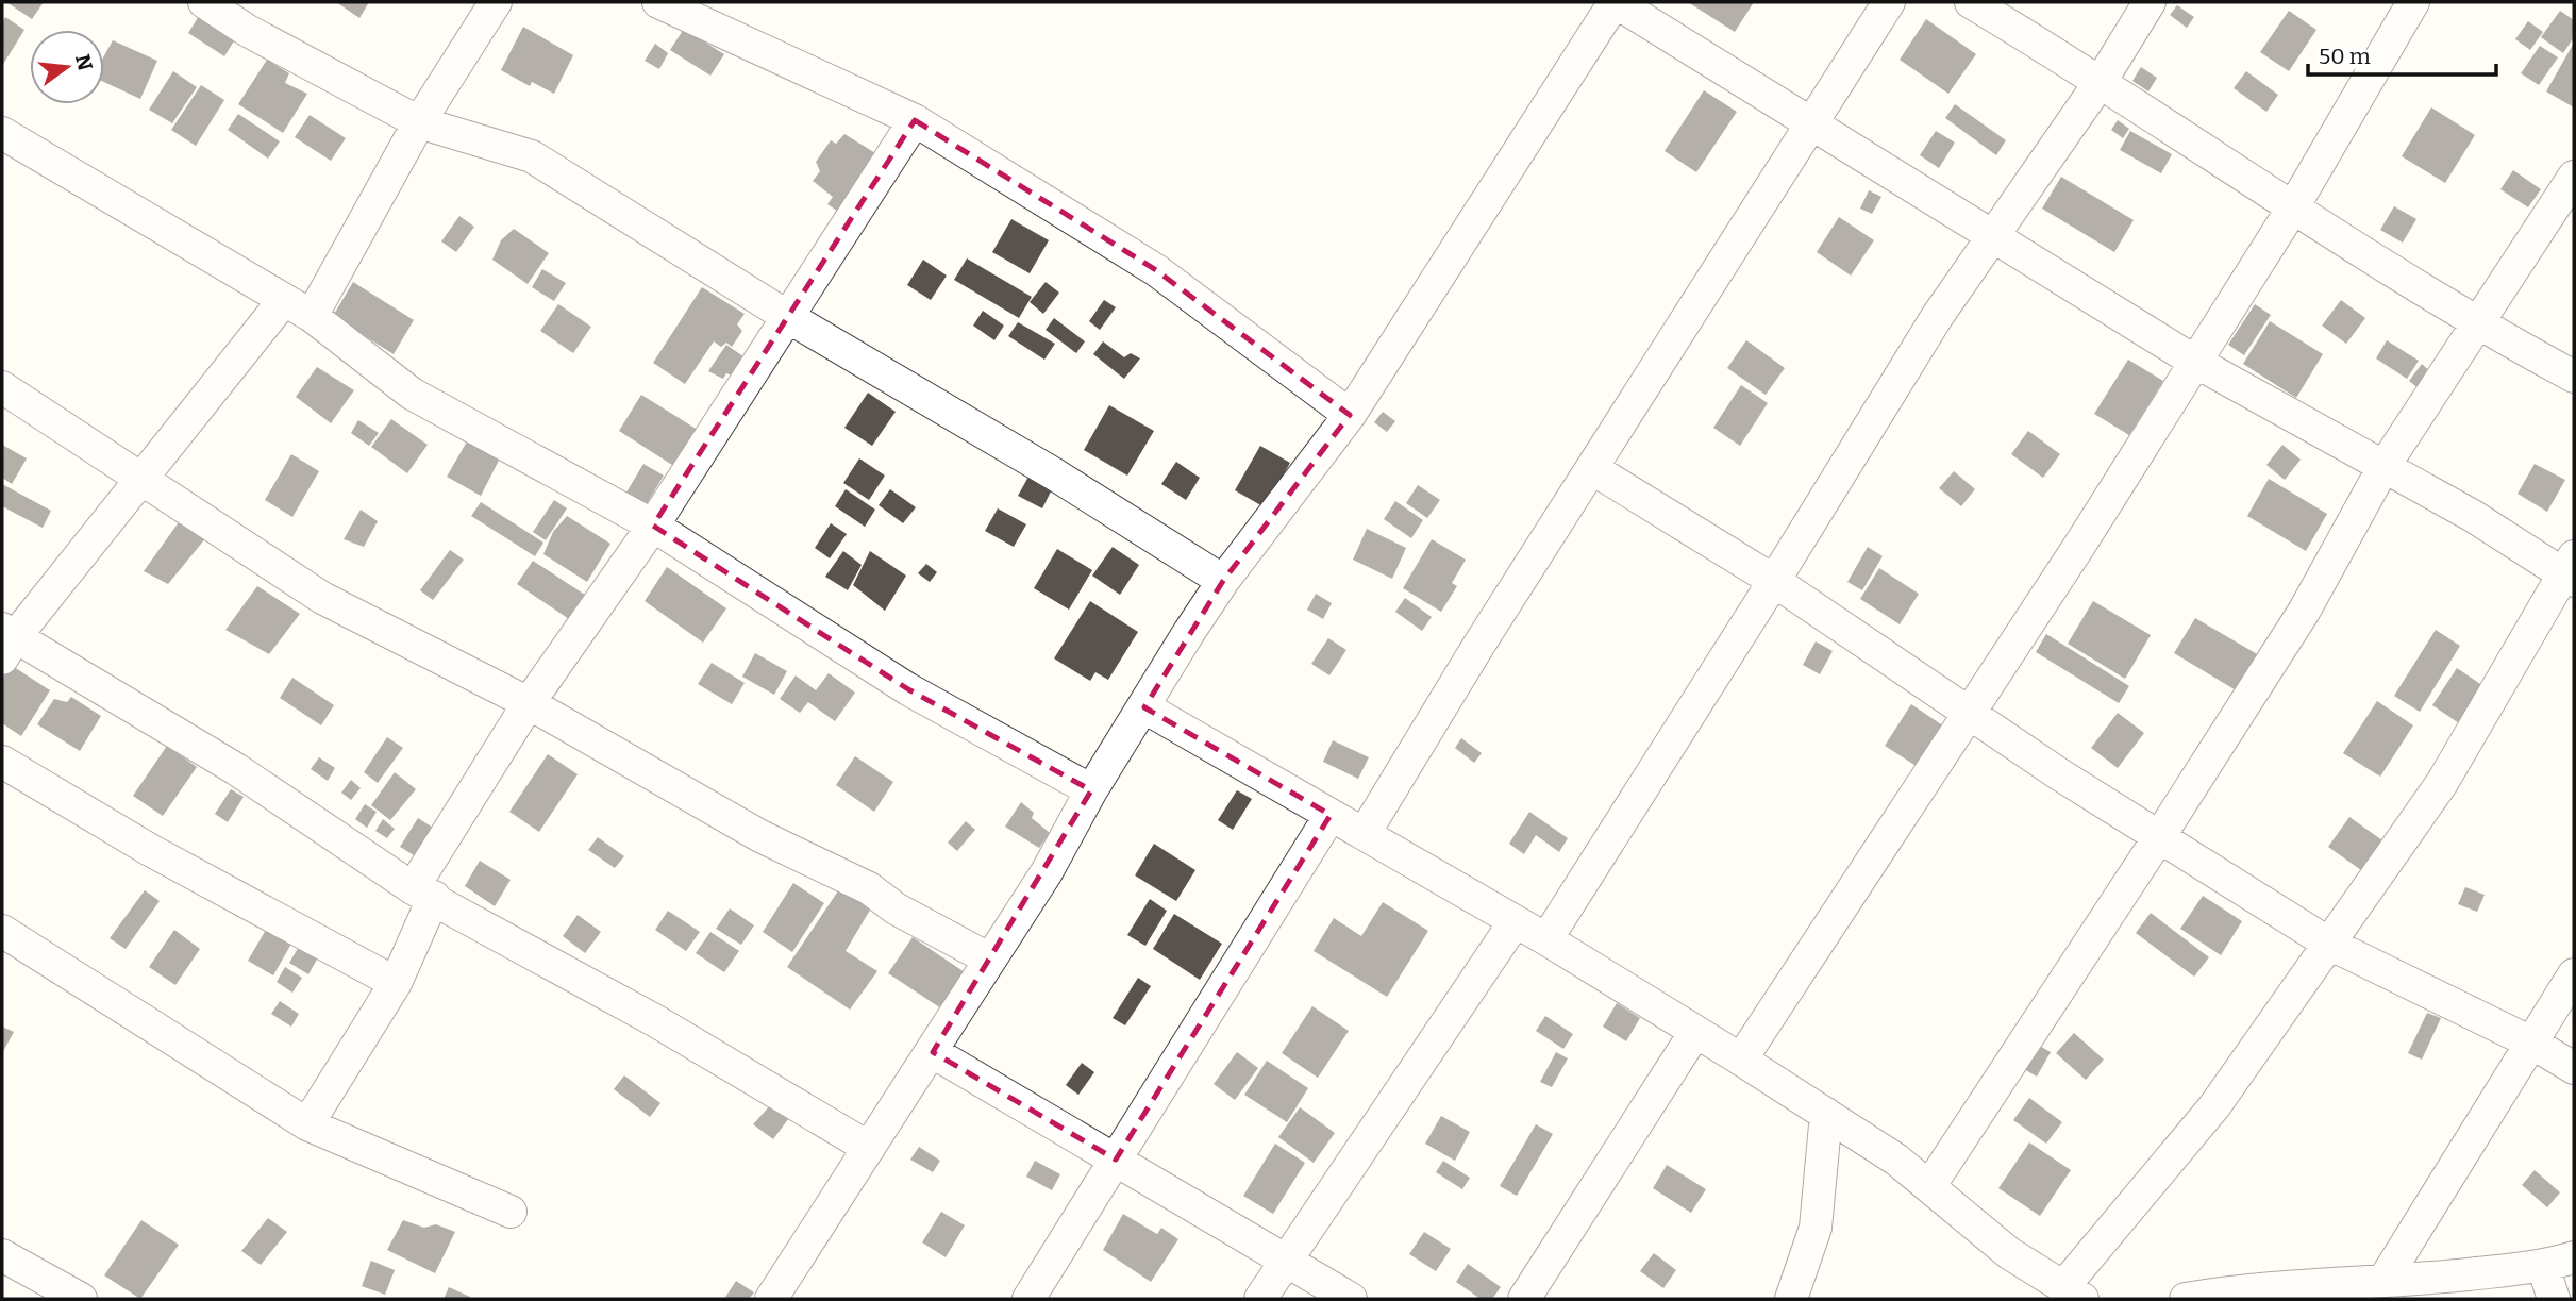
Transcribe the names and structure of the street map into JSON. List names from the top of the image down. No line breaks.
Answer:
{"scale_bar":"50 m","north":"right"}
